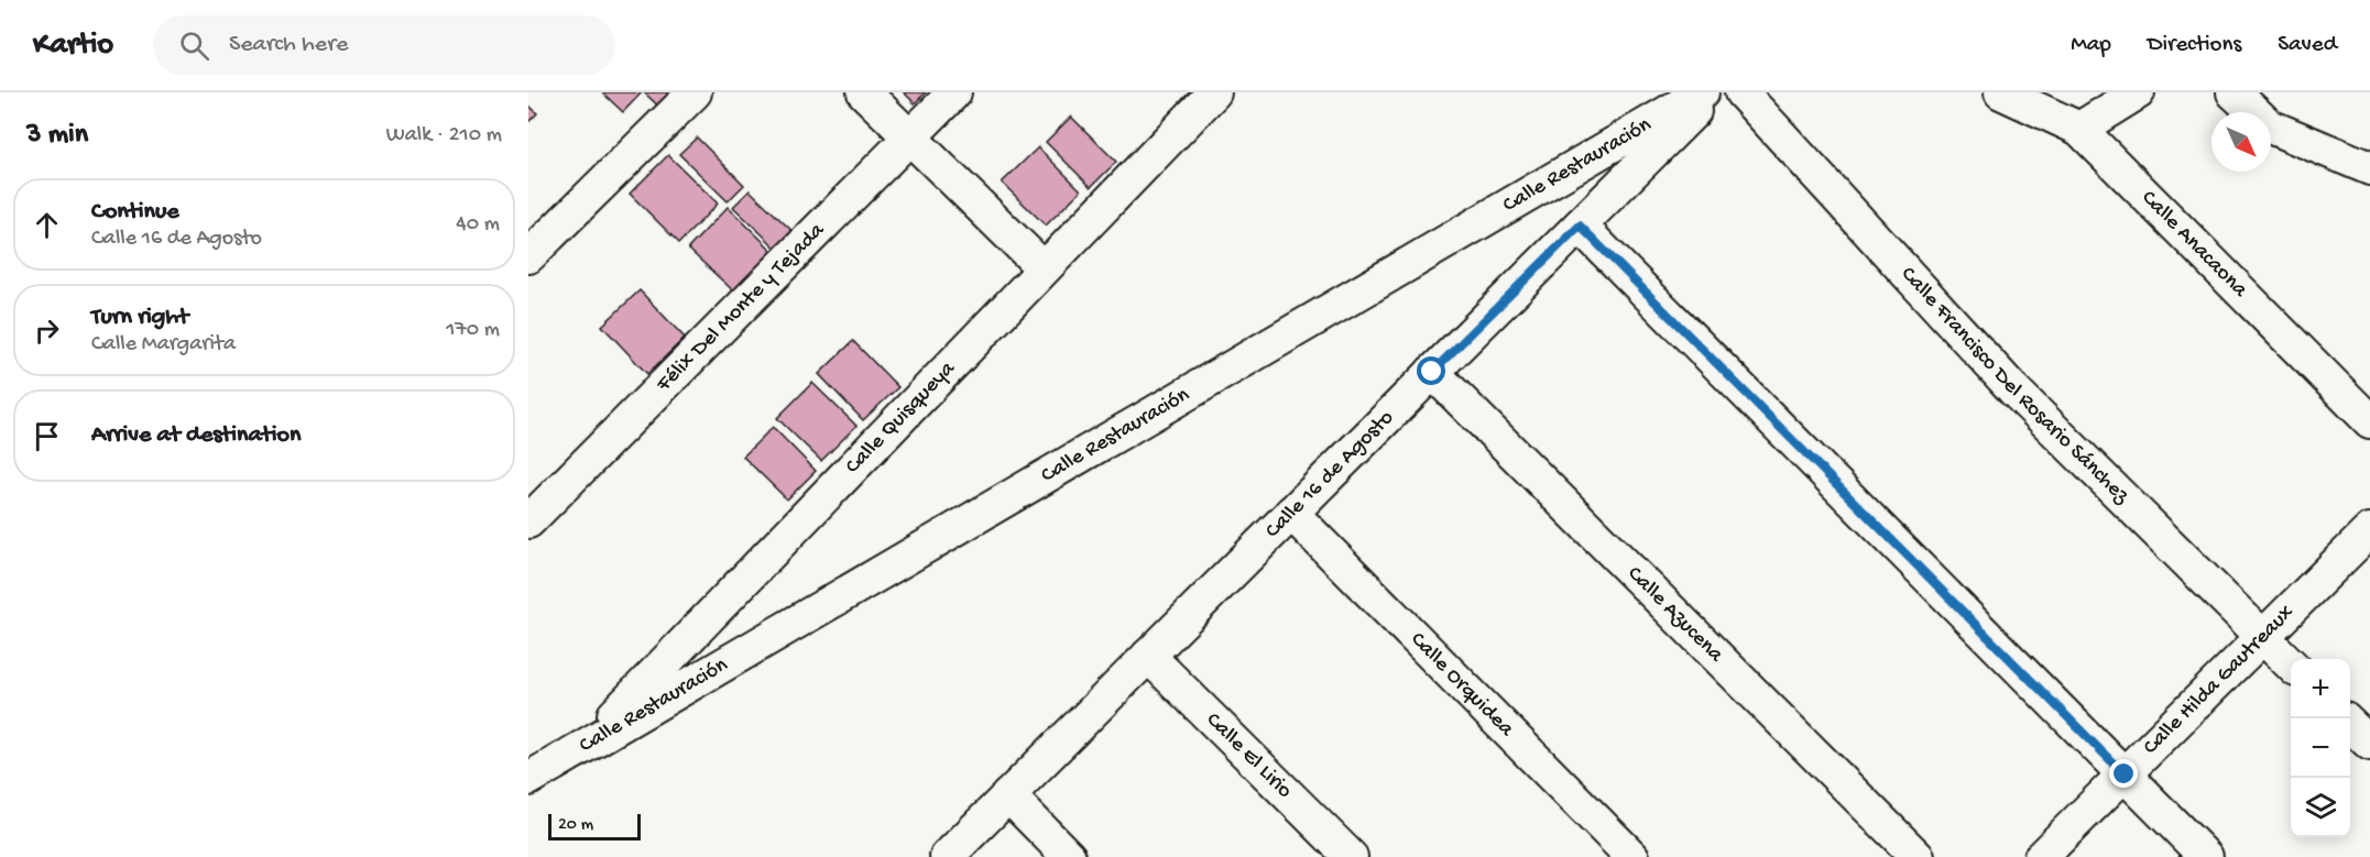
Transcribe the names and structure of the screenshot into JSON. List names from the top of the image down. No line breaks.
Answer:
{"streets":{"street":["Calle Restauración","Calle Anacaona","Félix Del Monte y Tejada","Calle Francisco Del Rosario Sánchez","Calle Quisqueya","Calle 16 de Agosto","Calle Azucena","Calle Hilda Gautreaux","Calle Orquidea","Calle El Lirio"]},"crossings":[["Calle Restauración","Calle Quisqueya"],["Calle Francisco Del Rosario Sánchez","Calle Hilda Gautreaux"],["Calle 16 de Agosto","Calle Azucena"],["Calle 16 de Agosto","Calle Orquidea"],["Calle 16 de Agosto","Calle El Lirio"]],"scale_bar":"20 m","north":"bottom right","page":{"header":"Kartio","search":"Search here","nav":["Map","Directions","Saved"],"heading":["3 min","Walk · 210 m"],"list":[["Continue","Calle 16 de Agosto","40 m"],["Turn right","Calle Margarita","170 m"],"Arrive at destination"],"map_buttons":["+","−"],"scale":"20 m"}}
